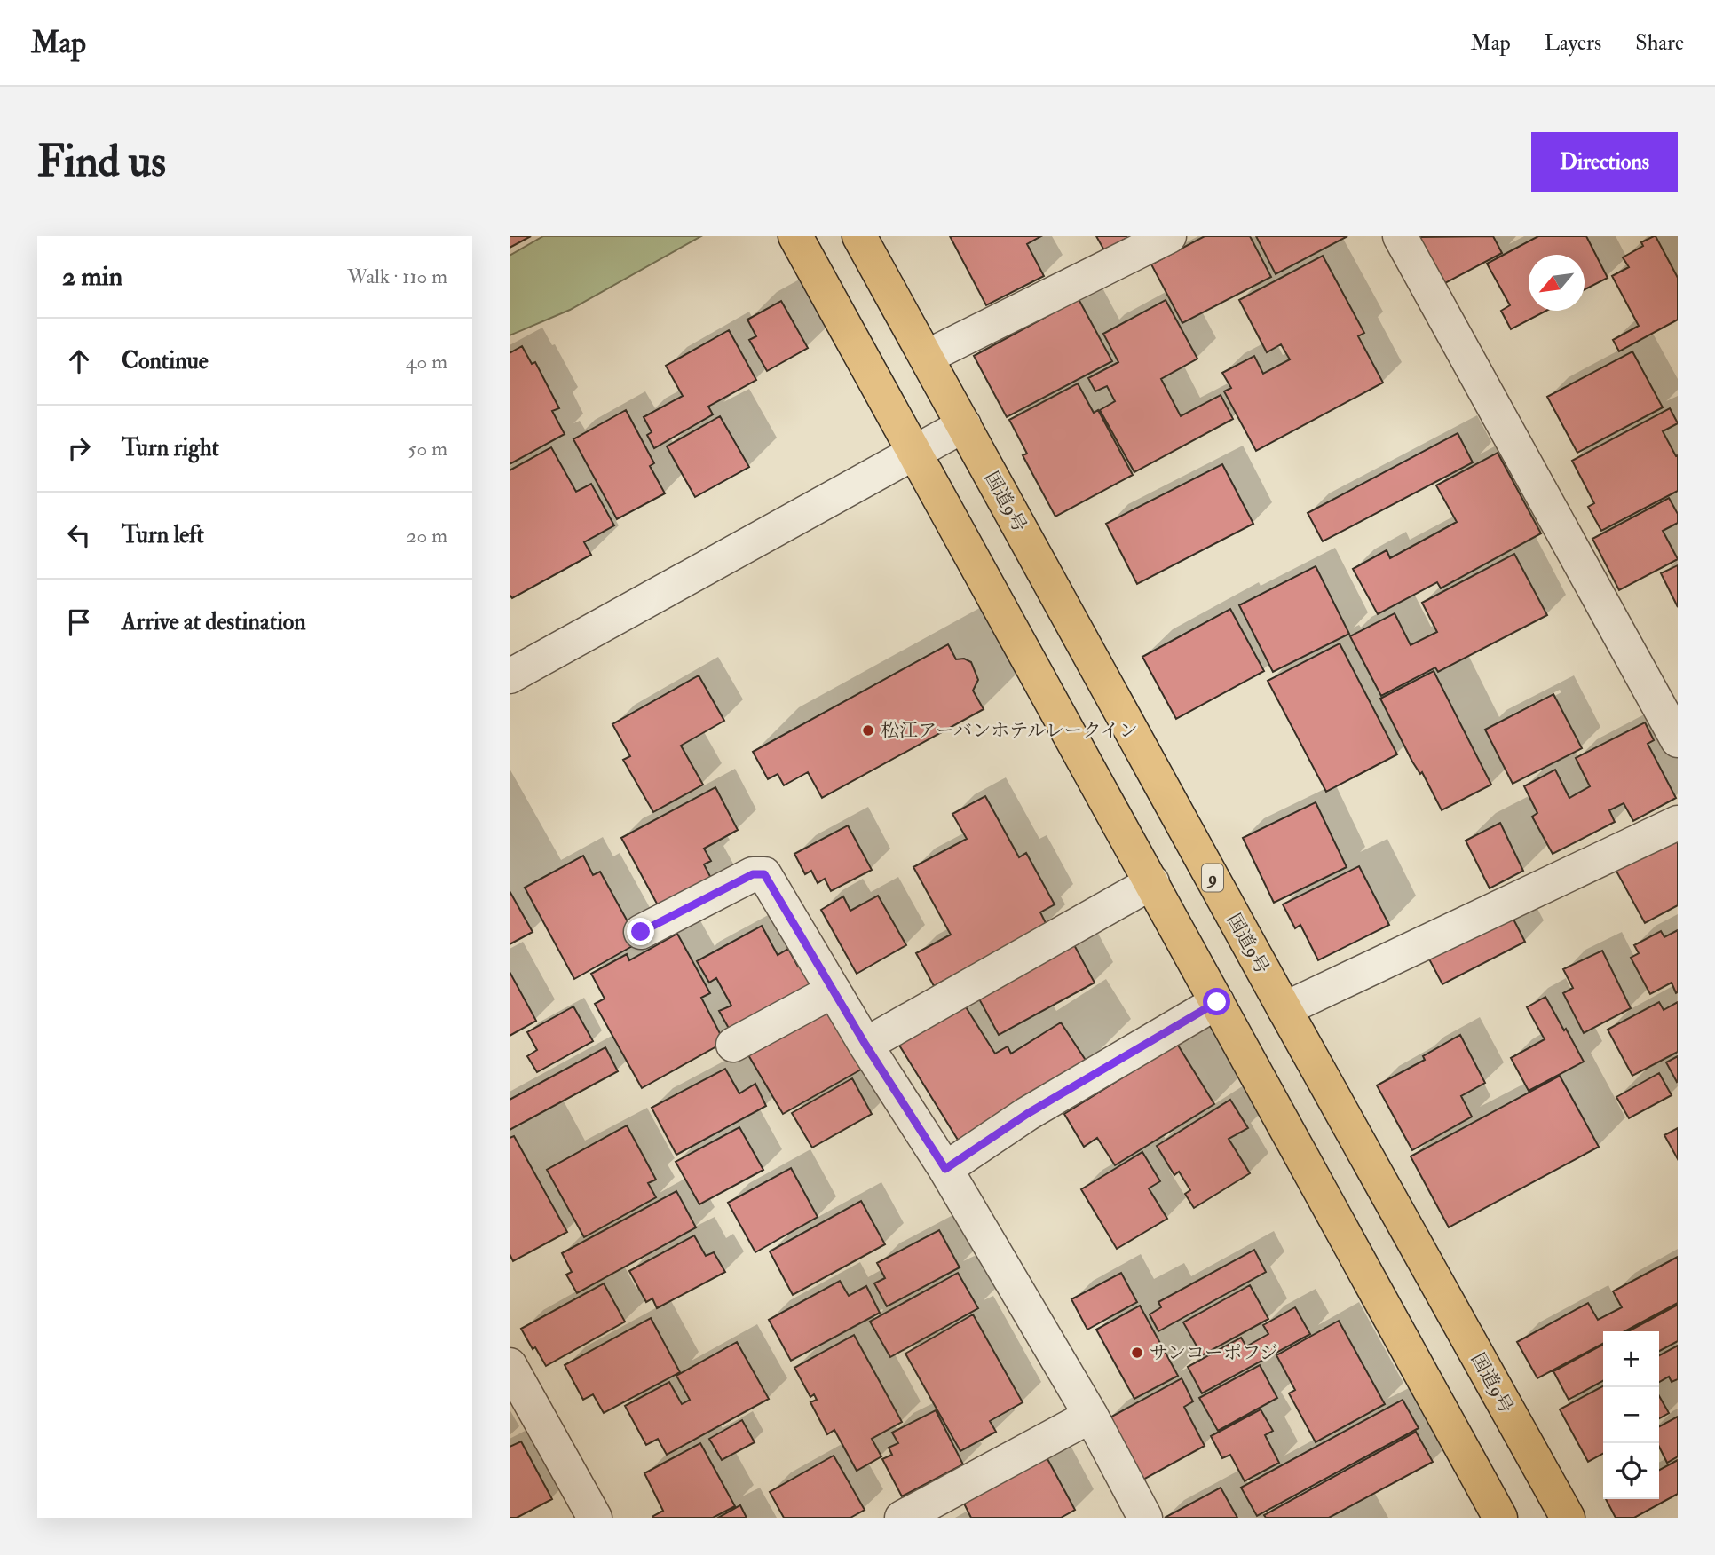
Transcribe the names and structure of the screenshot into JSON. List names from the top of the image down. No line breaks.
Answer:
{"streets":{"highway":["国道9号","9"]},"places":["松江アーバンホテルレークイン","サンコーポフジ"],"north":"bottom left","page":{"header":"Map","nav":["Map","Layers","Share"],"buttons":"Directions","title":"Find us","heading":["2 min","Walk · 110 m"],"list":[["Continue","40 m"],["Turn right","50 m"],["Turn left","20 m"],"Arrive at destination"],"map_buttons":["+","−"]}}
